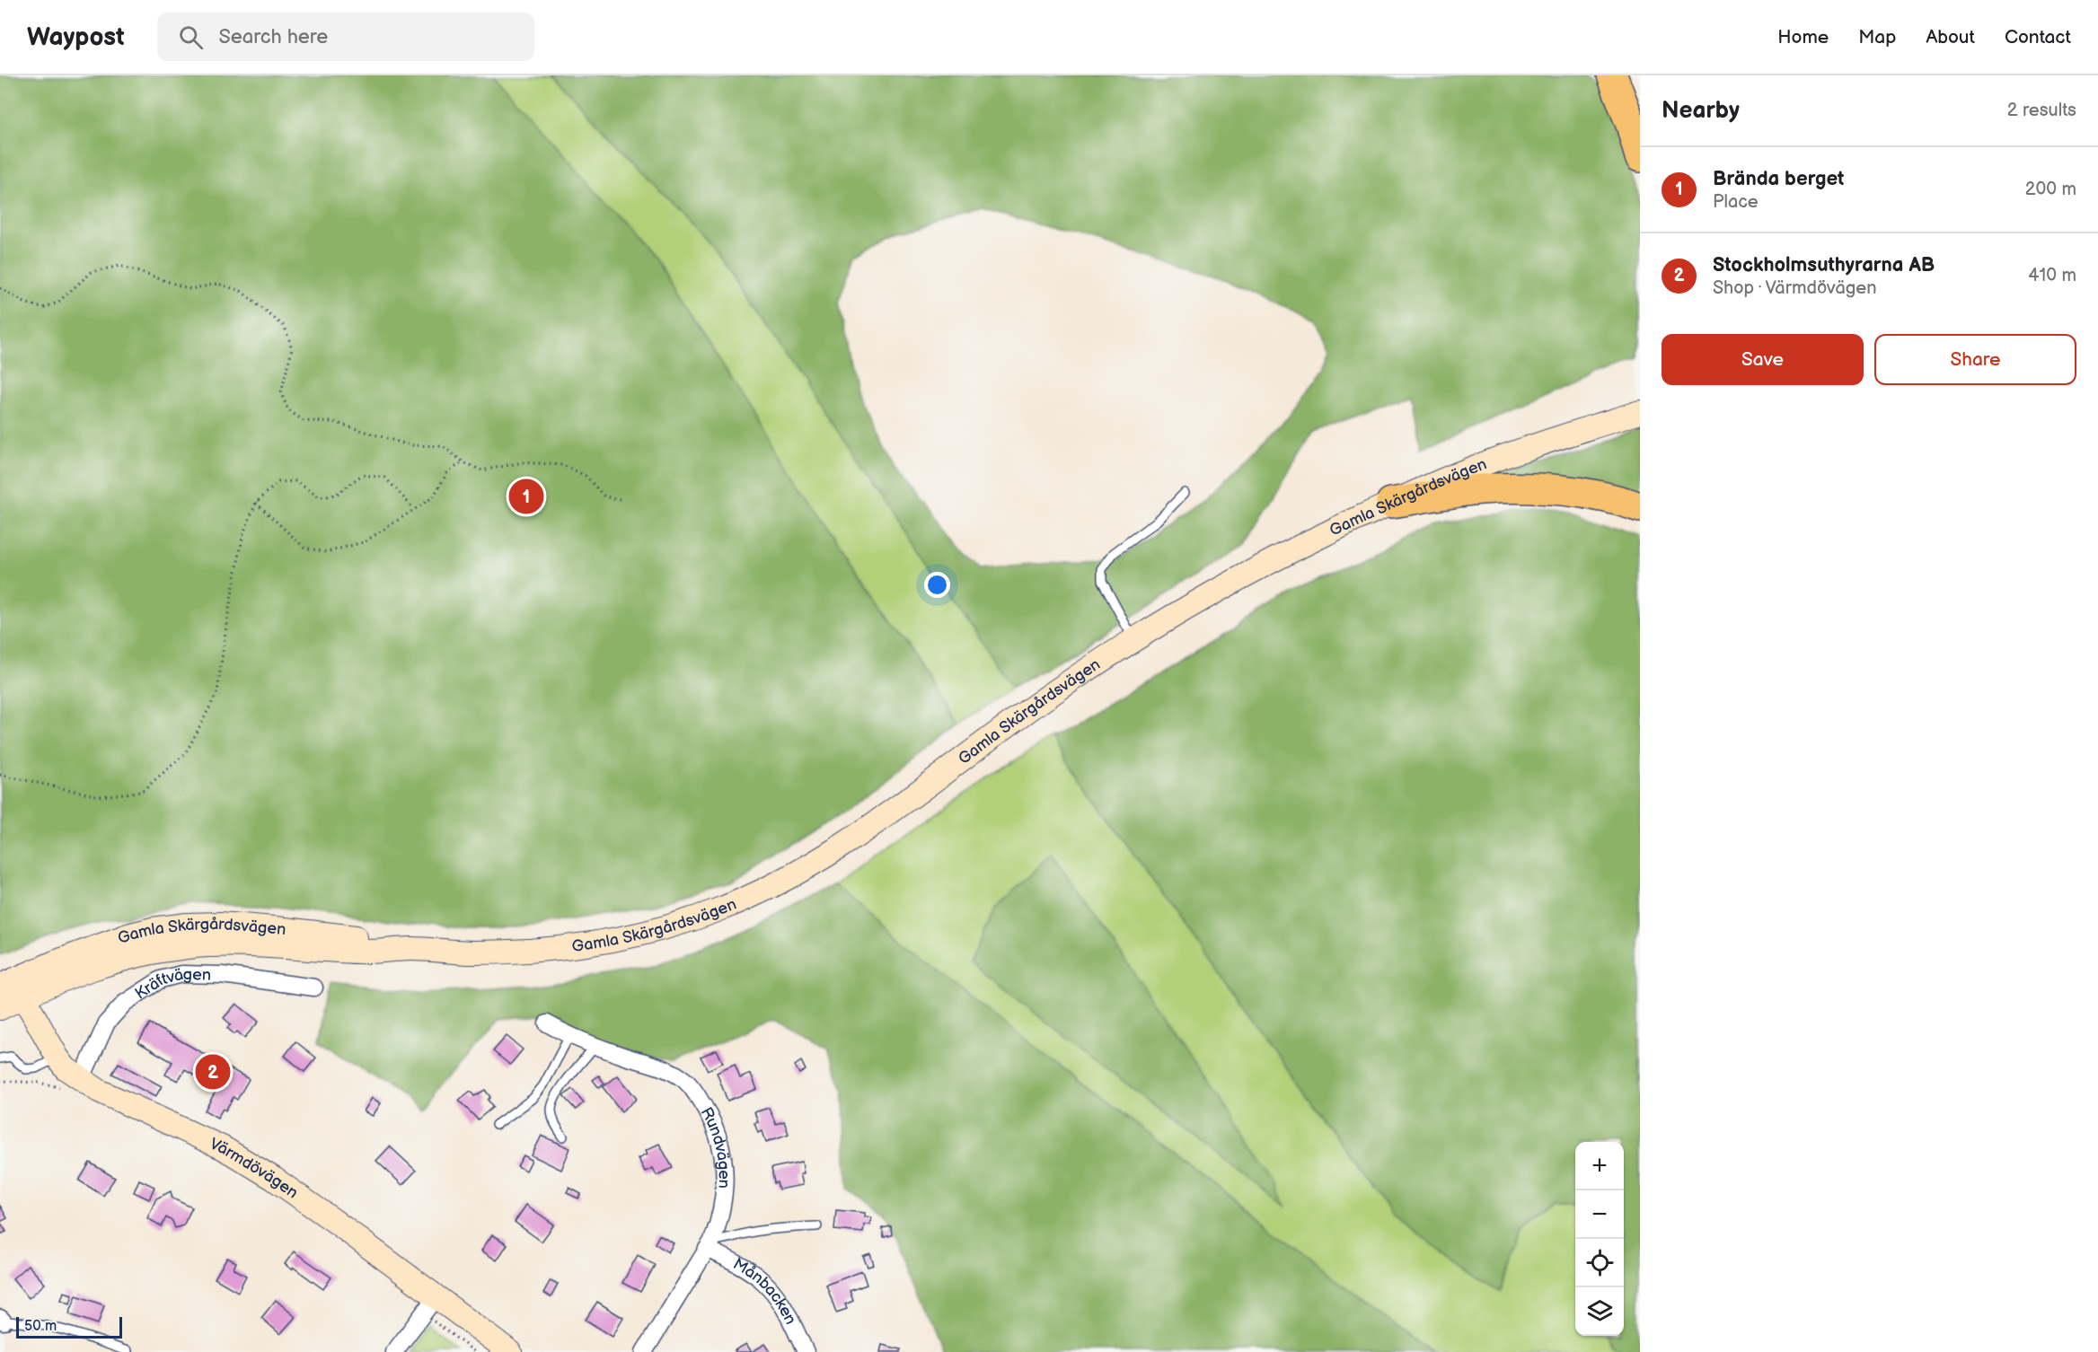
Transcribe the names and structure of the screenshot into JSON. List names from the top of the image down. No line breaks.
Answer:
{"streets":{"main road":["Gamla Skärgårdsvägen","Värmdövägen"],"street":["Kräftvägen","Rundvägen","Månbacken"]},"crossings":[["Gamla Skärgårdsvägen","Värmdövägen"],["Kräftvägen","Värmdövägen"],["Rundvägen","Månbacken"]],"scale_bar":"50 m","page":{"header":"Waypost","search":"Search here","nav":["Home","Map","About","Contact"],"heading":["Nearby","2 results"],"list":[{"mark":"1","name":"Brända berget","note":"Place","value":"200 m"},{"mark":"2","name":"Stockholmsuthyrarna AB","note":"Shop · Värmdövägen","value":"410 m"}],"buttons":["Save","Share"],"pins":["1","2"],"map_buttons":["+","−"],"scale":"50 m"}}
